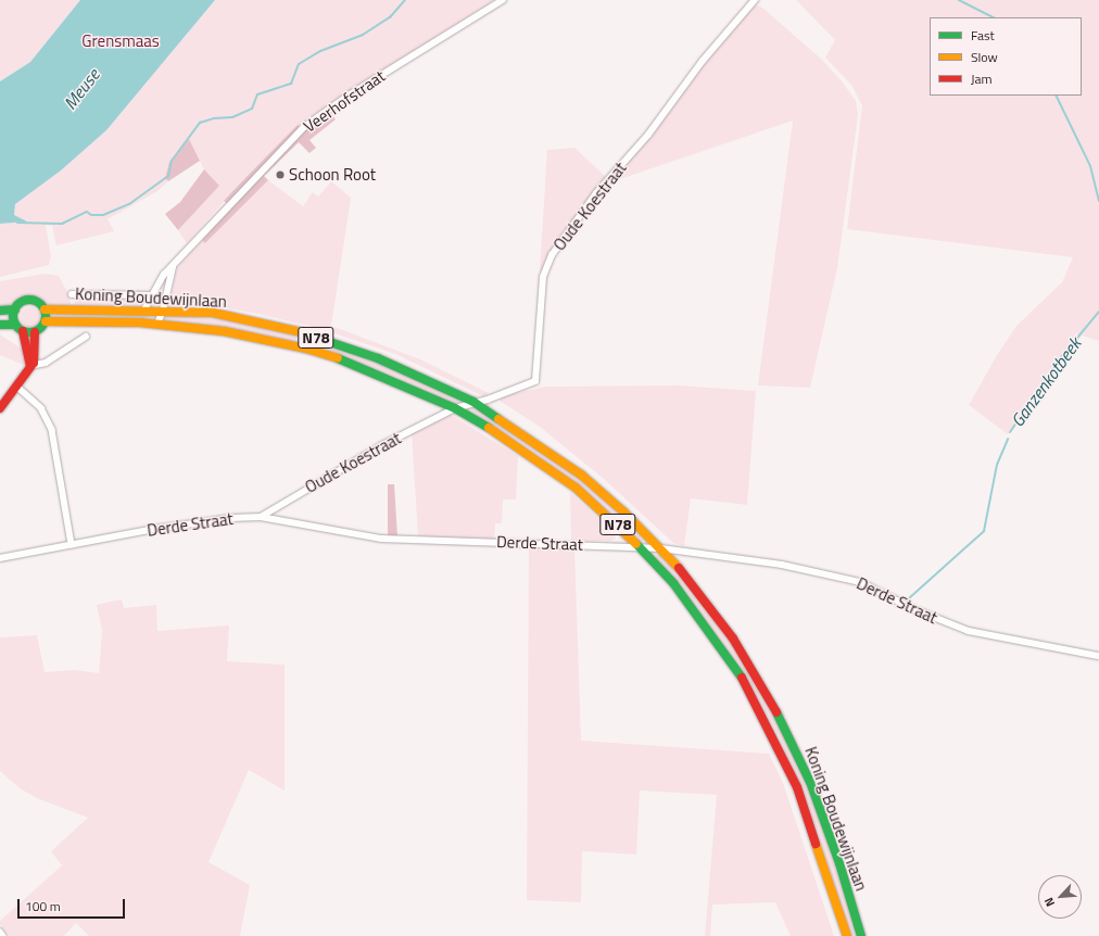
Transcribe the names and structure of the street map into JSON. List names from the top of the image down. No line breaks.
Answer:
{"streets":{"main road":["Koning Boudewijnlaan","N78"],"street":["Veerhofstraat","Oude Koestraat","Derde Straat"]},"crossings":[["Veerhofstraat","Koning Boudewijnlaan"],["Oude Koestraat","Koning Boudewijnlaan"],["Oude Koestraat","Derde Straat"],["Koning Boudewijnlaan","N78"],["Koning Boudewijnlaan","Derde Straat"]],"water":["Meuse","Ganzenkotbeek"],"parks":["Grensmaas"],"places":["Schoon Root"],"legend":["Fast","Slow","Jam"],"scale_bar":"100 m","north":"bottom left"}
